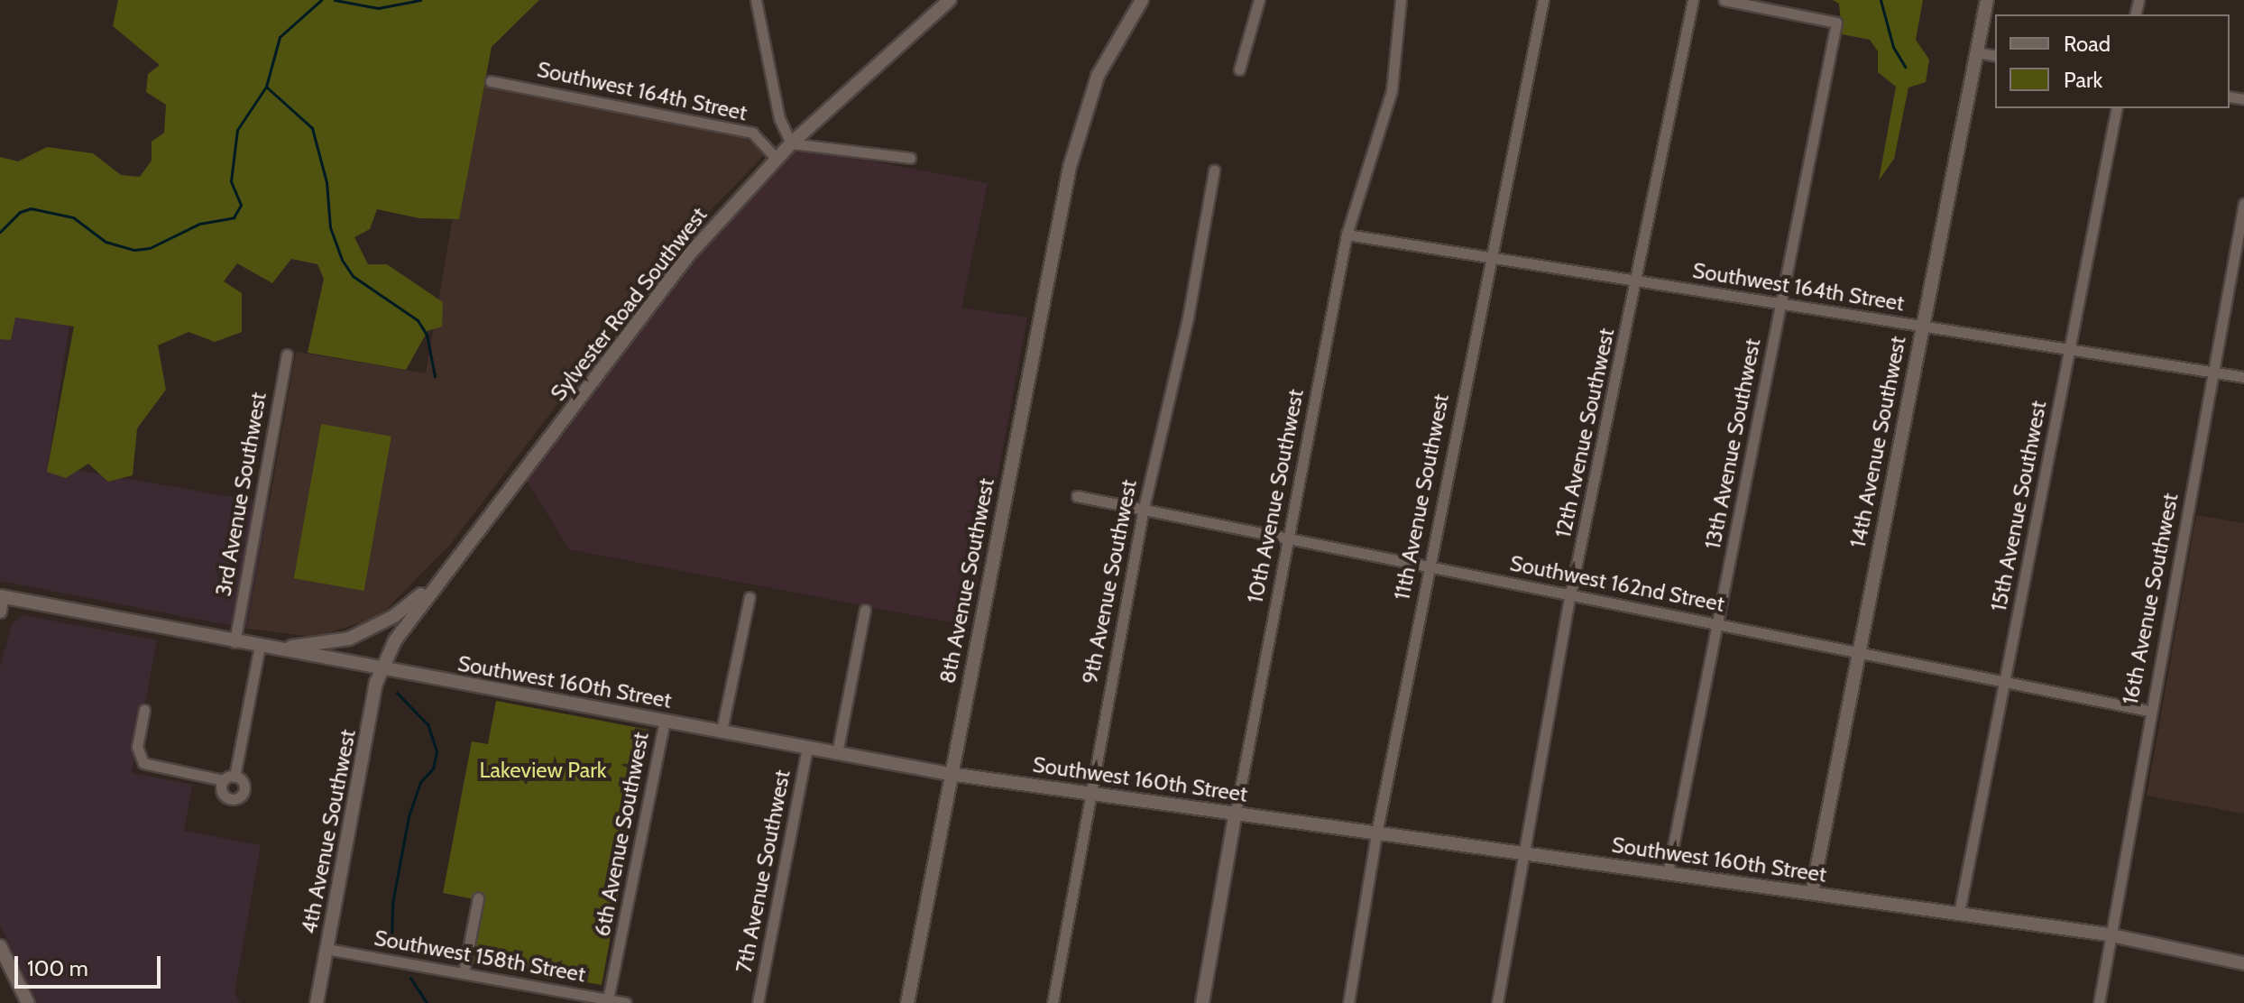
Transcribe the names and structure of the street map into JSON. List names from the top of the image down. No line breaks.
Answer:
{"streets":{"street":["Southwest 164th Street","Sylvester Road Southwest","12th Avenue Southwest","14th Avenue Southwest","13th Avenue Southwest","3rd Avenue Southwest","10th Avenue Southwest","11th Avenue Southwest","15th Avenue Southwest","8th Avenue Southwest","9th Avenue Southwest","Southwest 162nd Street","16th Avenue Southwest","Southwest 160th Street","4th Avenue Southwest","6th Avenue Southwest","7th Avenue Southwest","Southwest 158th Street"]},"crossings":[["Southwest 164th Street","Sylvester Road Southwest"],["Southwest 164th Street","12th Avenue Southwest"],["Southwest 164th Street","14th Avenue Southwest"],["Southwest 164th Street","13th Avenue Southwest"],["Southwest 164th Street","10th Avenue Southwest"],["Southwest 164th Street","11th Avenue Southwest"],["Southwest 164th Street","15th Avenue Southwest"],["Southwest 164th Street","16th Avenue Southwest"],["Sylvester Road Southwest","Southwest 160th Street"],["Sylvester Road Southwest","4th Avenue Southwest"],["12th Avenue Southwest","Southwest 162nd Street"],["12th Avenue Southwest","Southwest 160th Street"],["14th Avenue Southwest","Southwest 162nd Street"],["14th Avenue Southwest","Southwest 160th Street"],["13th Avenue Southwest","Southwest 162nd Street"],["13th Avenue Southwest","Southwest 160th Street"],["3rd Avenue Southwest","Southwest 160th Street"],["10th Avenue Southwest","Southwest 162nd Street"],["10th Avenue Southwest","Southwest 160th Street"],["11th Avenue Southwest","Southwest 162nd Street"],["11th Avenue Southwest","Southwest 160th Street"],["15th Avenue Southwest","Southwest 162nd Street"],["15th Avenue Southwest","Southwest 160th Street"],["8th Avenue Southwest","Southwest 160th Street"],["9th Avenue Southwest","Southwest 162nd Street"],["9th Avenue Southwest","Southwest 160th Street"],["Southwest 162nd Street","16th Avenue Southwest"],["16th Avenue Southwest","Southwest 160th Street"],["Southwest 160th Street","4th Avenue Southwest"],["Southwest 160th Street","6th Avenue Southwest"],["Southwest 160th Street","7th Avenue Southwest"],["4th Avenue Southwest","Southwest 158th Street"],["6th Avenue Southwest","Southwest 158th Street"]],"parks":["Lakeview Park"],"legend":["Road","Park"],"scale_bar":"100 m"}
